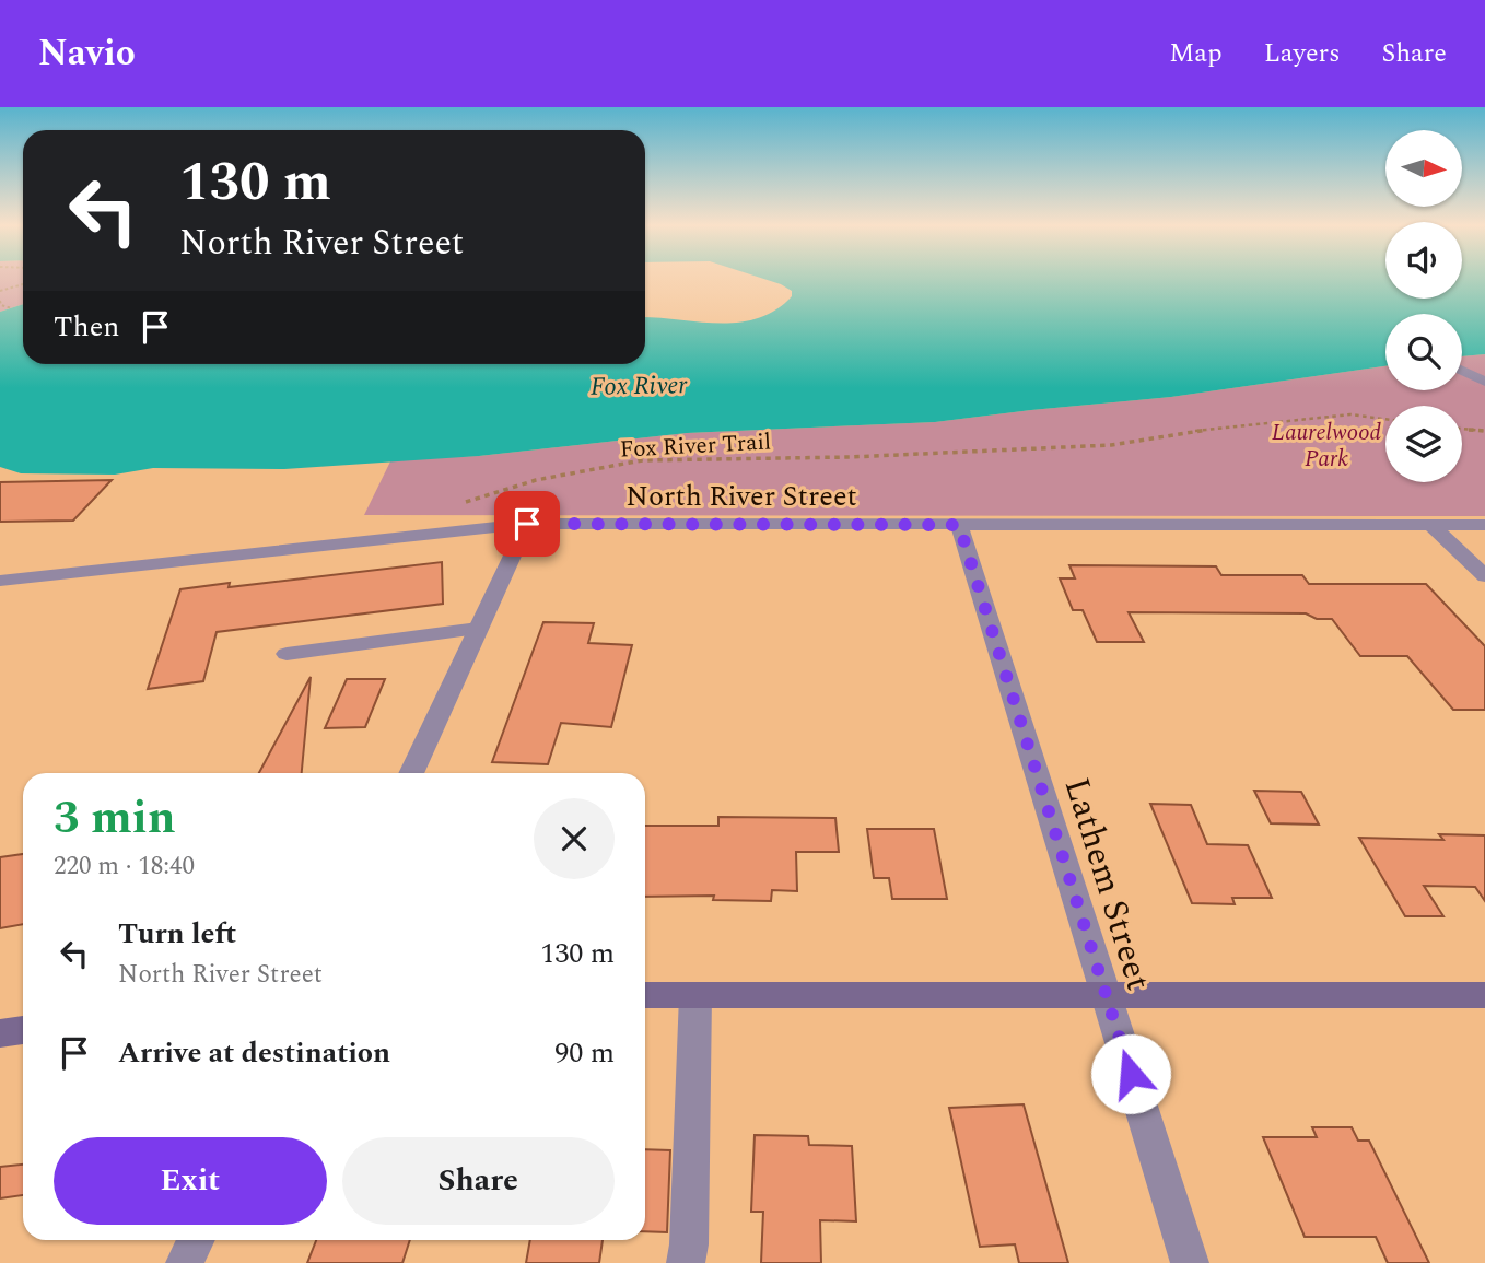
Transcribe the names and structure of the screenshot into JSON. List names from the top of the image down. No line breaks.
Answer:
{"streets":{"street":["North River Street","Lathem Street"],"path":["Fox River Trail"]},"crossings":[["North River Street","Lathem Street"]],"water":["Fox River"],"parks":["Laurelwood Park"],"north":"right","page":{"header":"Navio","nav":["Map","Layers","Share"],"turn":["130 m","North River Street"],"then":"Then","heading":["3 min","220 m · 18:40"],"list":[{"name":"Turn left","note":"North River Street","value":"130 m"},{"name":"Arrive at destination","value":"90 m"}],"buttons":["Exit","Share"]}}
